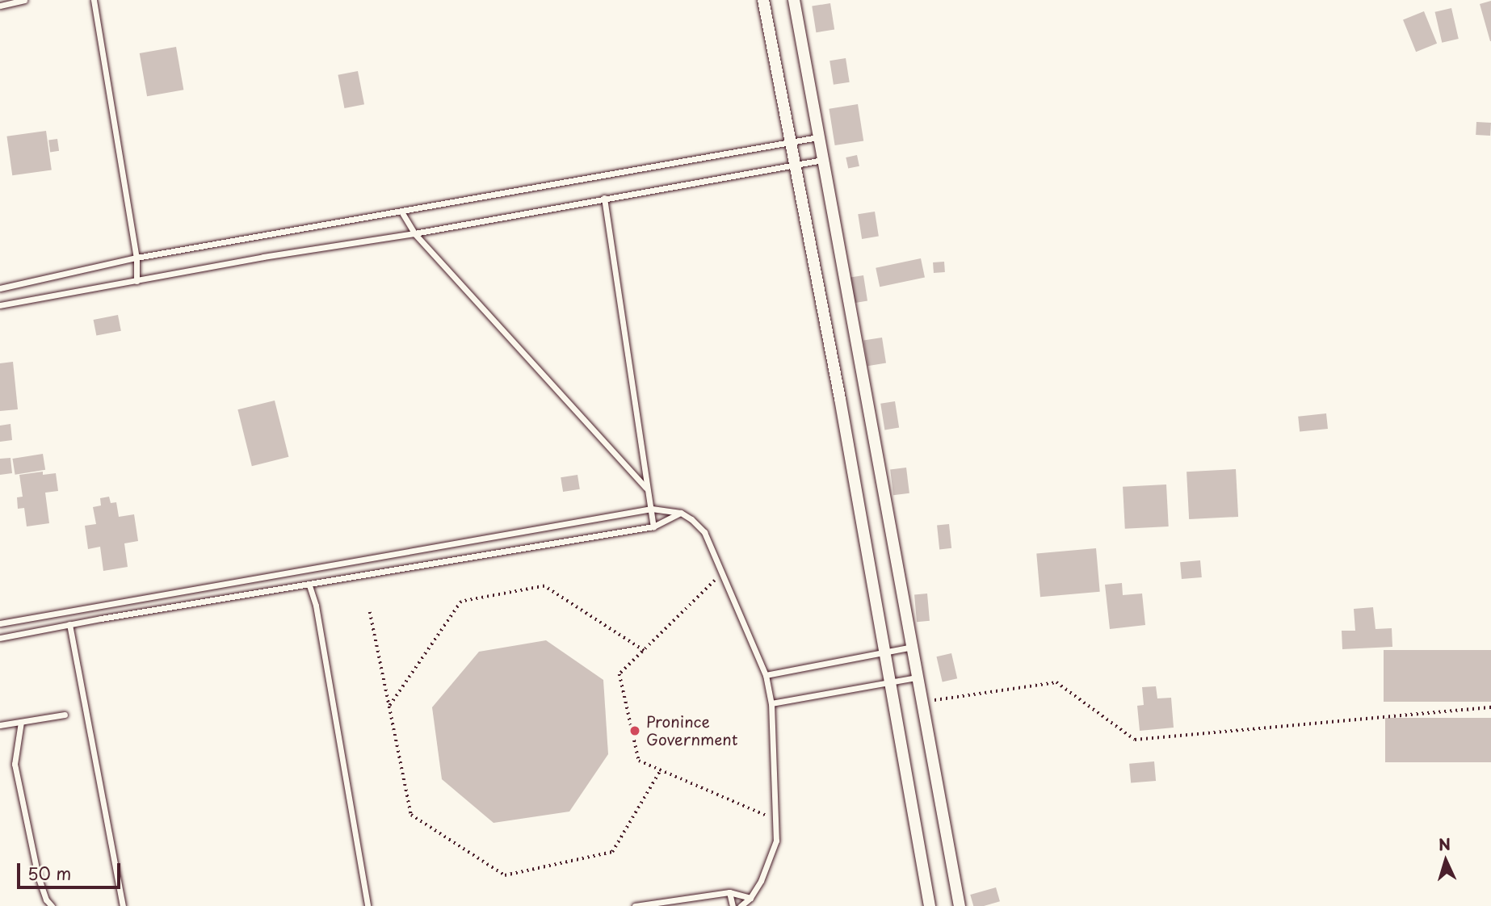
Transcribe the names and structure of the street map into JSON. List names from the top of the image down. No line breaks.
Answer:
{"places":["Pronince Government"],"scale_bar":"50 m","north":"top"}
